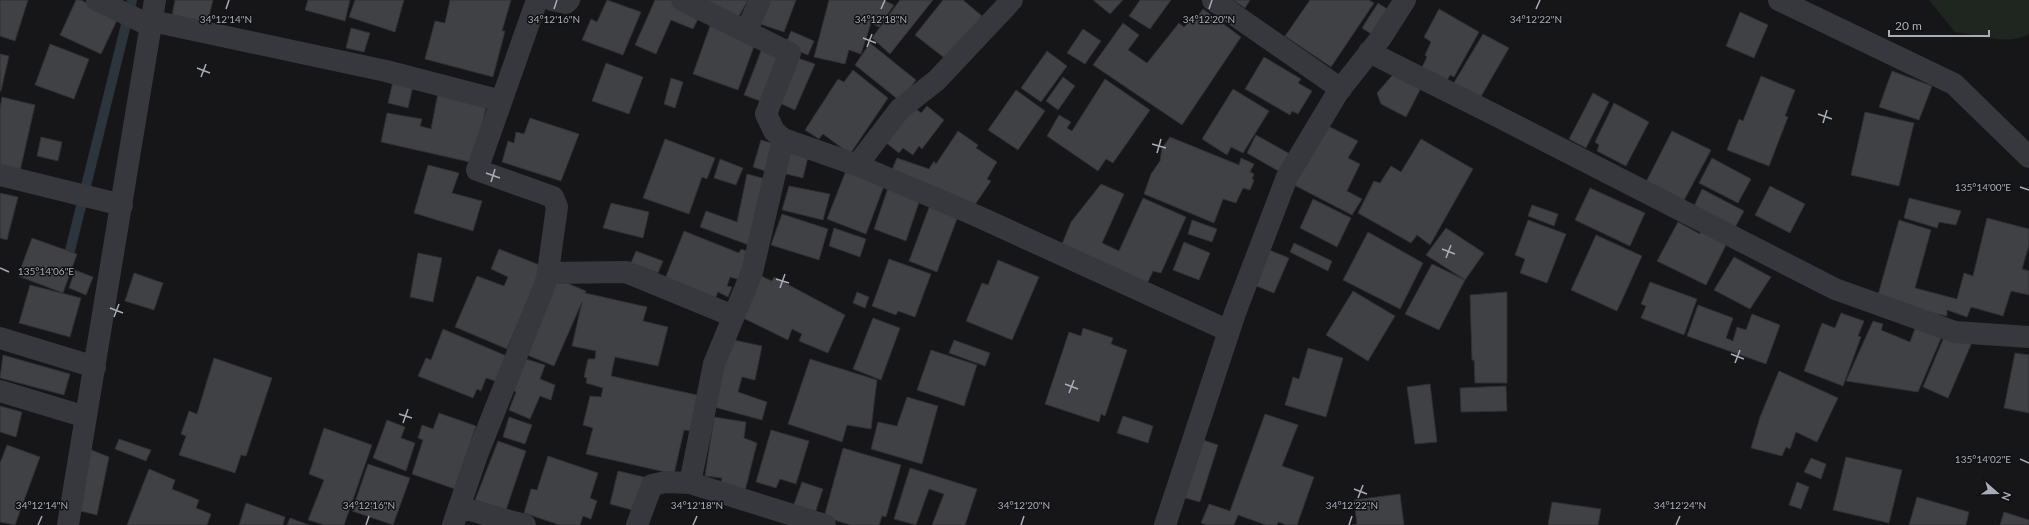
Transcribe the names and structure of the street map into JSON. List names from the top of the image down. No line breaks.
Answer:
{"scale_bar":"20 m","north":"right","coordinates":["34°12'14\"N","34°12'16\"N","34°12'18\"N","34°12'20\"N","34°12'22\"N","135°14'00\"E","135°14'06\"E","135°14'02\"E","34°12'24\"N"]}
